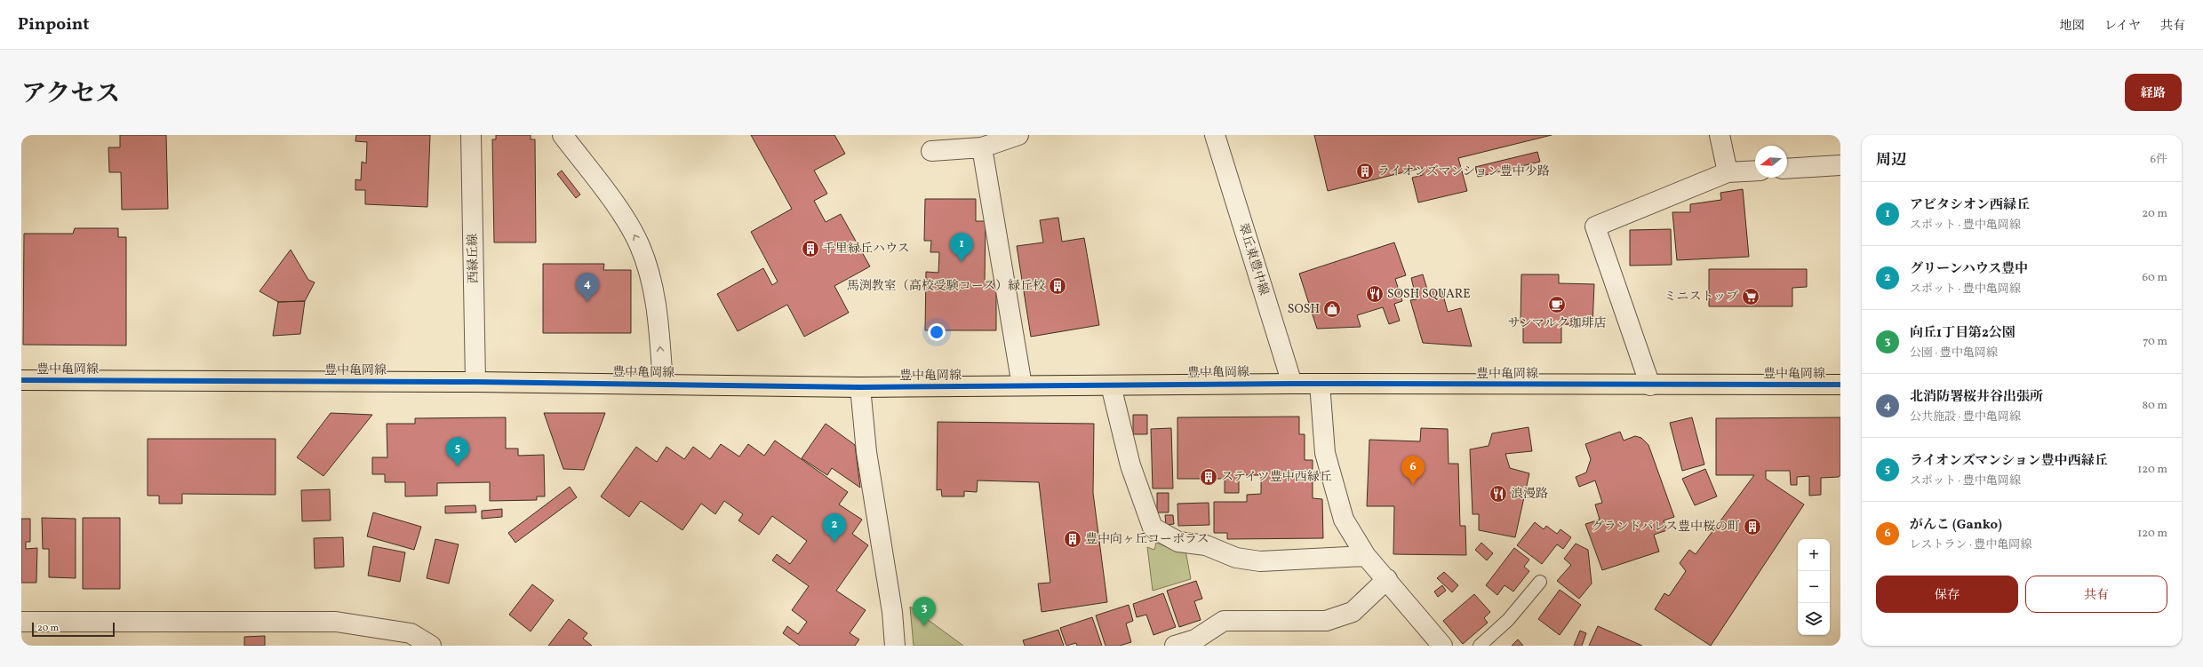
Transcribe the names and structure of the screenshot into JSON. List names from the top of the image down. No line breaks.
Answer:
{"streets":{"main road":["豊中亀岡線"],"street":["西緑丘線","翠丘東豊中線"]},"crossings":[["西緑丘線","豊中亀岡線"],["翠丘東豊中線","豊中亀岡線"]],"places":{"building":["ライオンズマンション豊中少路","千里緑丘ハウス","馬渕教室（高校受験コース）緑丘校","ステイツ豊中西緑丘","グランドパレス豊中桜の町","豊中向ヶ丘コーポラス"],"restaurant":["SOSH SQUARE","浪漫路"],"supermarket":["ミニストップ"],"cafe":["サンマルク珈琲店"],"shop":["SOSH"]},"scale_bar":"20 m","north":"left","page":{"header":"Pinpoint","nav":["地図","レイヤ","共有"],"title":"アクセス","buttons":["経路",["保存","共有"]],"heading":["周辺","6件"],"list":[{"mark":"1","name":"アビタシオン西緑丘","note":"スポット · 豊中亀岡線","value":"20 m"},{"mark":"2","name":"グリーンハウス豊中","note":"スポット · 豊中亀岡線","value":"60 m"},{"mark":"3","name":"向丘1丁目第2公園","note":"公園 · 豊中亀岡線","value":"70 m"},{"mark":"4","name":"北消防署桜井谷出張所","note":"公共施設 · 豊中亀岡線","value":"80 m"},{"mark":"5","name":"ライオンズマンション豊中西緑丘","note":"スポット · 豊中亀岡線","value":"120 m"},{"mark":"6","name":"がんこ (Ganko)","note":"レストラン · 豊中亀岡線","value":"120 m"}],"pins":["1","4","5","6","2","3"],"map_buttons":["+","−"],"scale":"20 m"}}
